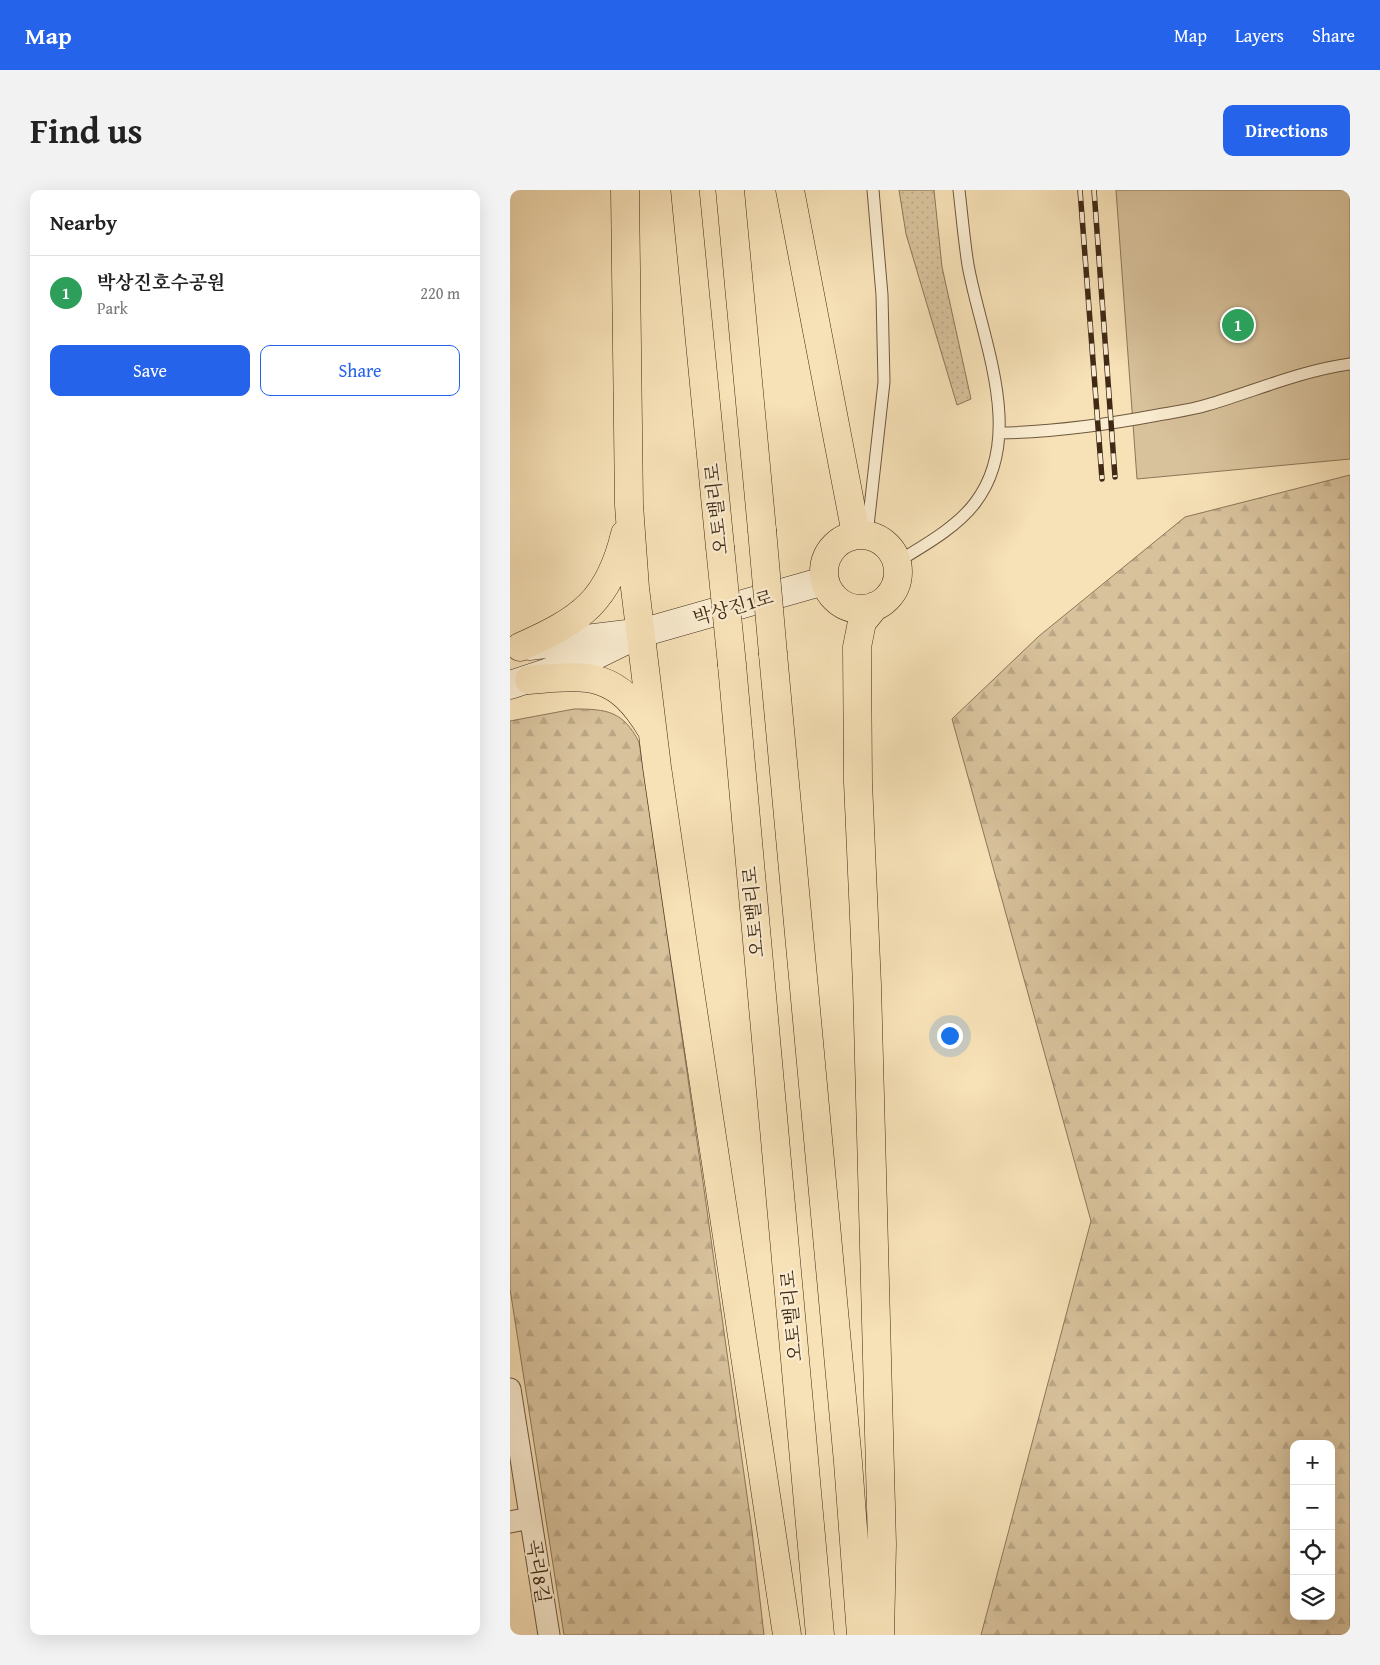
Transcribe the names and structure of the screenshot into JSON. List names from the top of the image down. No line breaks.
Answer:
{"streets":{"highway":["오토밸리로"],"street":["박상진1로","곡리8길"]},"page":{"header":"Map","nav":["Map","Layers","Share"],"title":"Find us","buttons":["Directions",["Save","Share"]],"heading":"Nearby","list":[{"mark":"1","name":"박상진호수공원","note":"Park","value":"220 m"}],"pins":"1","map_buttons":["+","−"]}}
